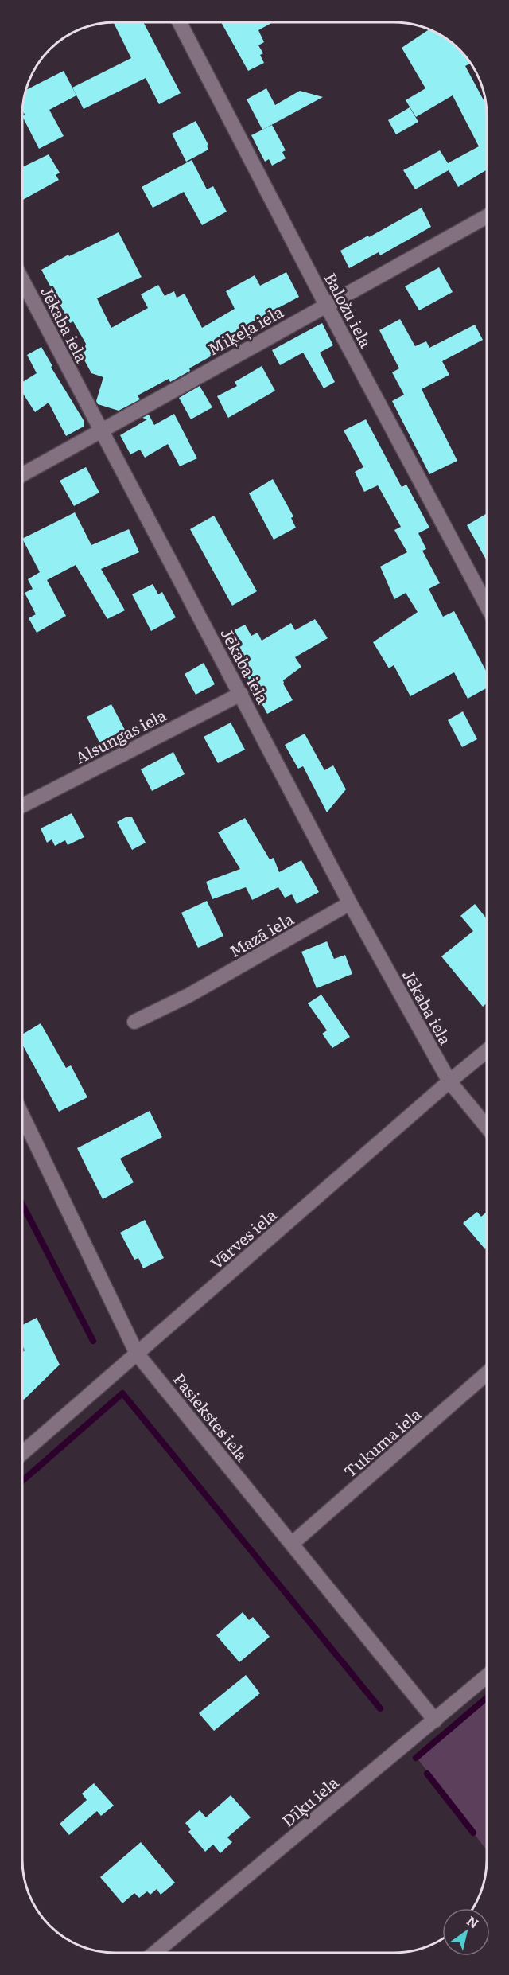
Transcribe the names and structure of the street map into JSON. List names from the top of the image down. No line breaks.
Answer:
{"streets":{"street":["Baložu iela","Jēkaba iela","Miķeļa iela","Alsungas iela","Mazā iela","Vārves iela","Pasiekstes iela","Tukuma iela","Dīķu iela"]},"crossings":[["Baložu iela","Miķeļa iela"],["Jēkaba iela","Miķeļa iela"],["Jēkaba iela","Alsungas iela"],["Jēkaba iela","Mazā iela"],["Jēkaba iela","Vārves iela"],["Vārves iela","Pasiekstes iela"],["Pasiekstes iela","Tukuma iela"],["Pasiekstes iela","Dīķu iela"]],"north":"top right"}
